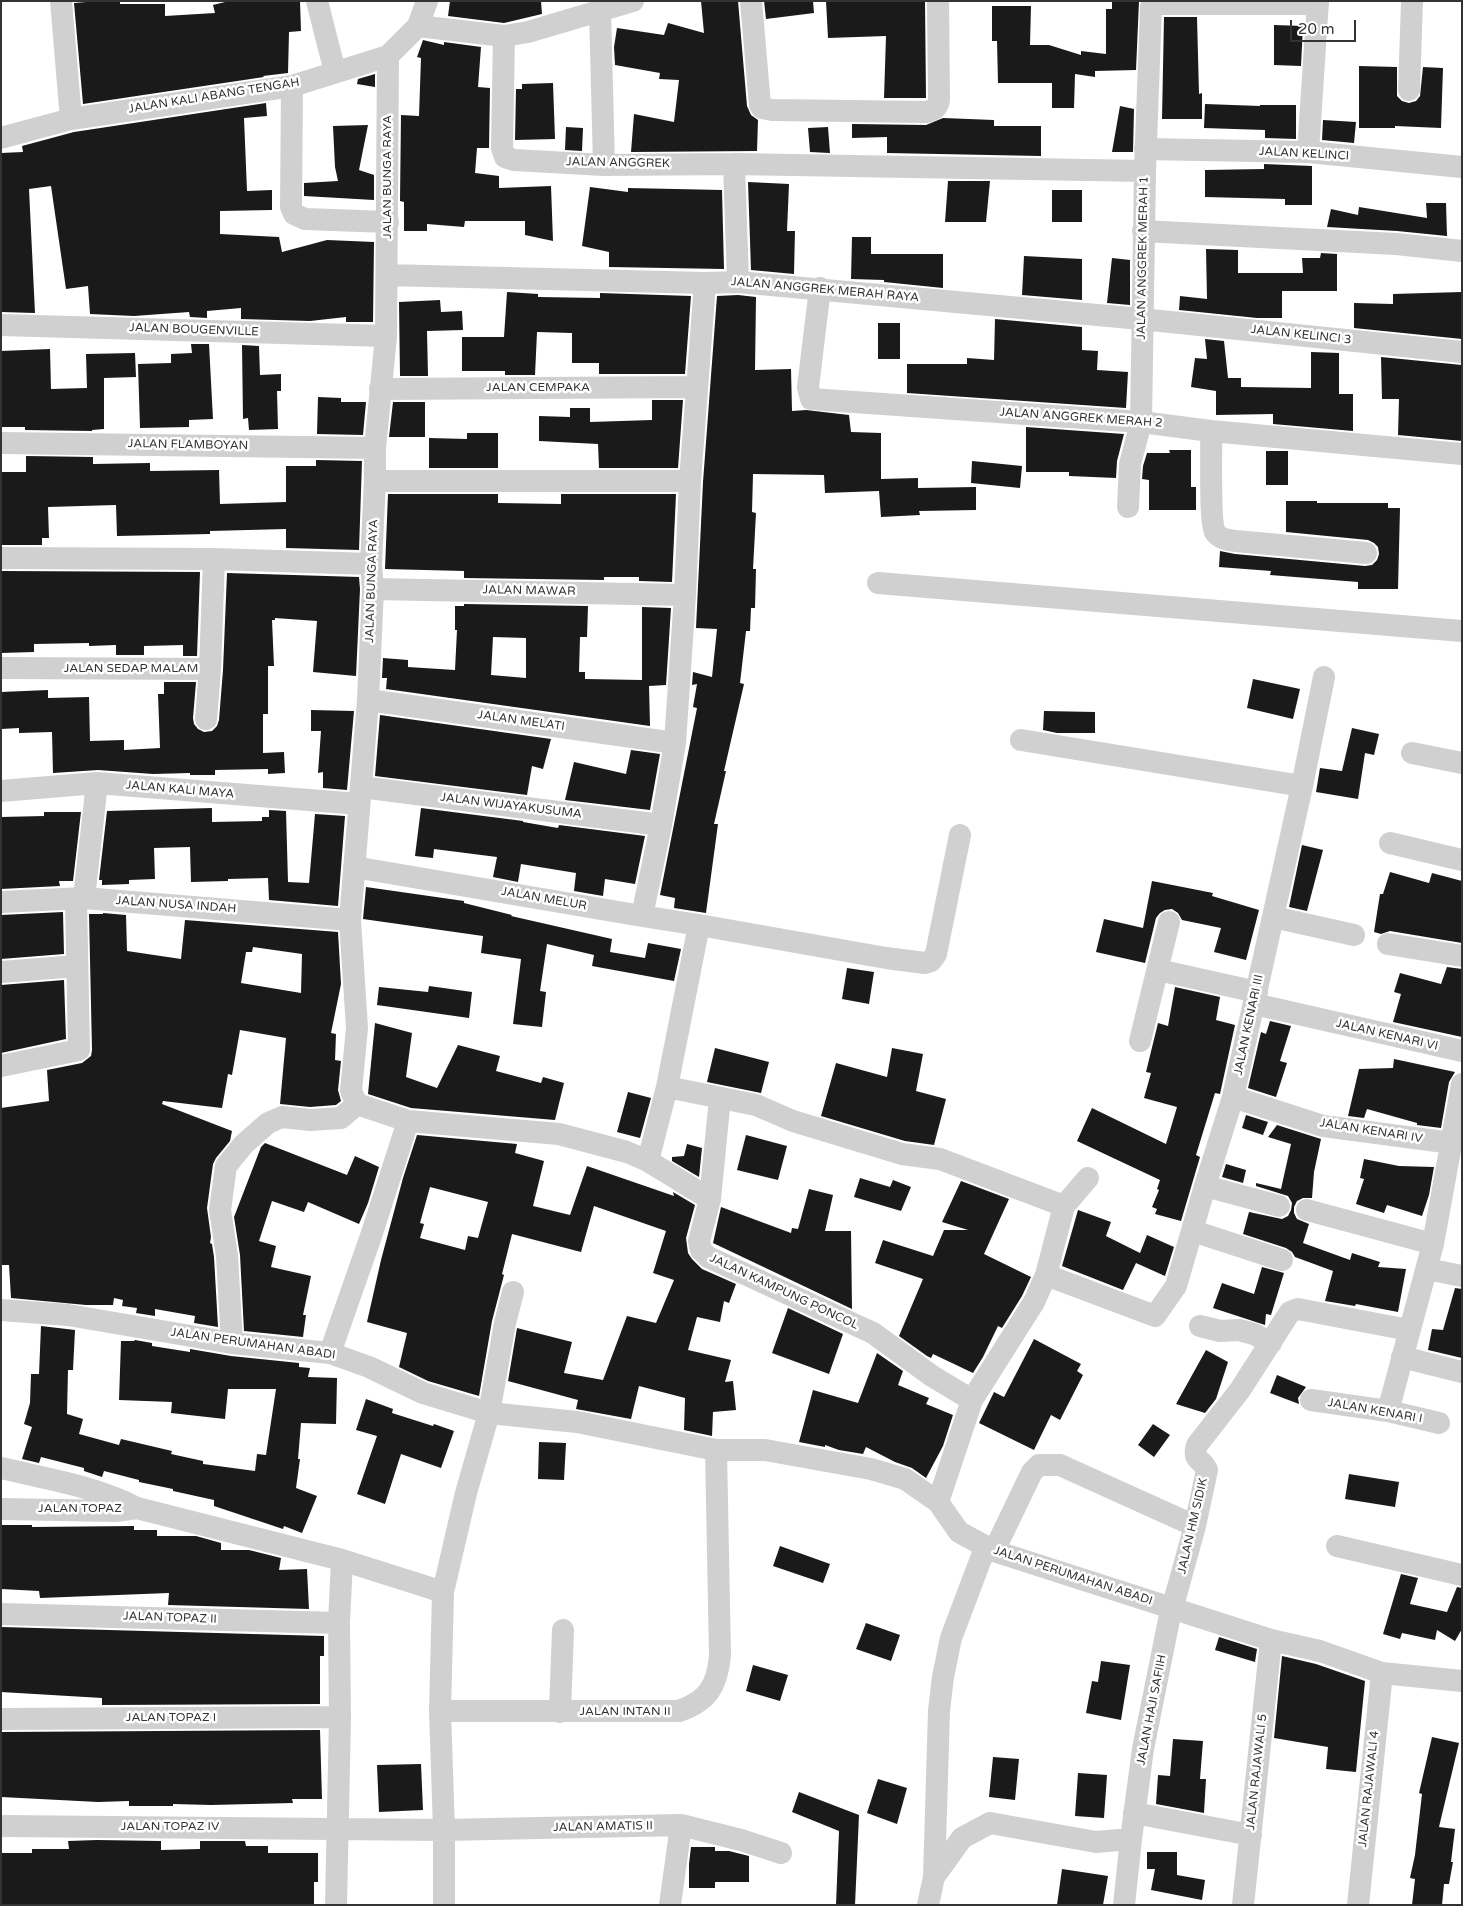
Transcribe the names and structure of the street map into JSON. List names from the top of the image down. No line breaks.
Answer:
{"streets":{"street":["JALAN KALI ABANG TENGAH","JALAN KELINCI","JALAN ANGGREK","JALAN BUNGA RAYA","JALAN ANGGREK MERAH 1","JALAN ANGGREK MERAH RAYA","JALAN BOUGENVILLE","JALAN KELINCI 3","JALAN CEMPAKA","JALAN ANGGREK MERAH 2","JALAN FLAMBOYAN","JALAN MAWAR","JALAN SEDAP MALAM","JALAN MELATI","JALAN KALI MAYA","JALAN WIJAYAKUSUMA","JALAN MELUR","JALAN NUSA INDAH","JALAN KENARI III","JALAN KENARI VI","JALAN KENARI IV","JALAN KAMPUNG PONCOL","JALAN PERUMAHAN ABADI","JALAN KENARI I","JALAN TOPAZ","JALAN HM SIDIK","JALAN TOPAZ II","JALAN HAJI SAFIIH","JALAN INTAN II","JALAN TOPAZ I","JALAN RAJAWALI 5","JALAN RAJAWALI 4","JALAN TOPAZ IV","JALAN AMATIS II"]},"crossings":[["JALAN KALI ABANG TENGAH","JALAN BUNGA RAYA"],["JALAN KELINCI","JALAN ANGGREK MERAH 1"],["JALAN ANGGREK","JALAN ANGGREK MERAH 1"],["JALAN BUNGA RAYA","JALAN ANGGREK MERAH RAYA"],["JALAN BUNGA RAYA","JALAN BOUGENVILLE"],["JALAN BUNGA RAYA","JALAN CEMPAKA"],["JALAN BUNGA RAYA","JALAN FLAMBOYAN"],["JALAN BUNGA RAYA","JALAN MAWAR"],["JALAN BUNGA RAYA","JALAN MELATI"],["JALAN BUNGA RAYA","JALAN KALI MAYA"],["JALAN BUNGA RAYA","JALAN WIJAYAKUSUMA"],["JALAN BUNGA RAYA","JALAN MELUR"],["JALAN BUNGA RAYA","JALAN NUSA INDAH"],["JALAN ANGGREK MERAH 1","JALAN ANGGREK MERAH RAYA"],["JALAN ANGGREK MERAH 1","JALAN KELINCI 3"],["JALAN ANGGREK MERAH 1","JALAN ANGGREK MERAH 2"],["JALAN ANGGREK MERAH RAYA","JALAN KELINCI 3"],["JALAN ANGGREK MERAH RAYA","JALAN ANGGREK MERAH 2"],["JALAN KALI MAYA","JALAN WIJAYAKUSUMA"],["JALAN KENARI III","JALAN KENARI VI"],["JALAN KENARI III","JALAN KENARI IV"],["JALAN PERUMAHAN ABADI","JALAN HM SIDIK"],["JALAN PERUMAHAN ABADI","JALAN HAJI SAFIIH"],["JALAN PERUMAHAN ABADI","JALAN INTAN II"],["JALAN PERUMAHAN ABADI","JALAN RAJAWALI 5"],["JALAN PERUMAHAN ABADI","JALAN RAJAWALI 4"],["JALAN HM SIDIK","JALAN HAJI SAFIIH"],["JALAN TOPAZ IV","JALAN AMATIS II"]],"scale_bar":"20 m"}
